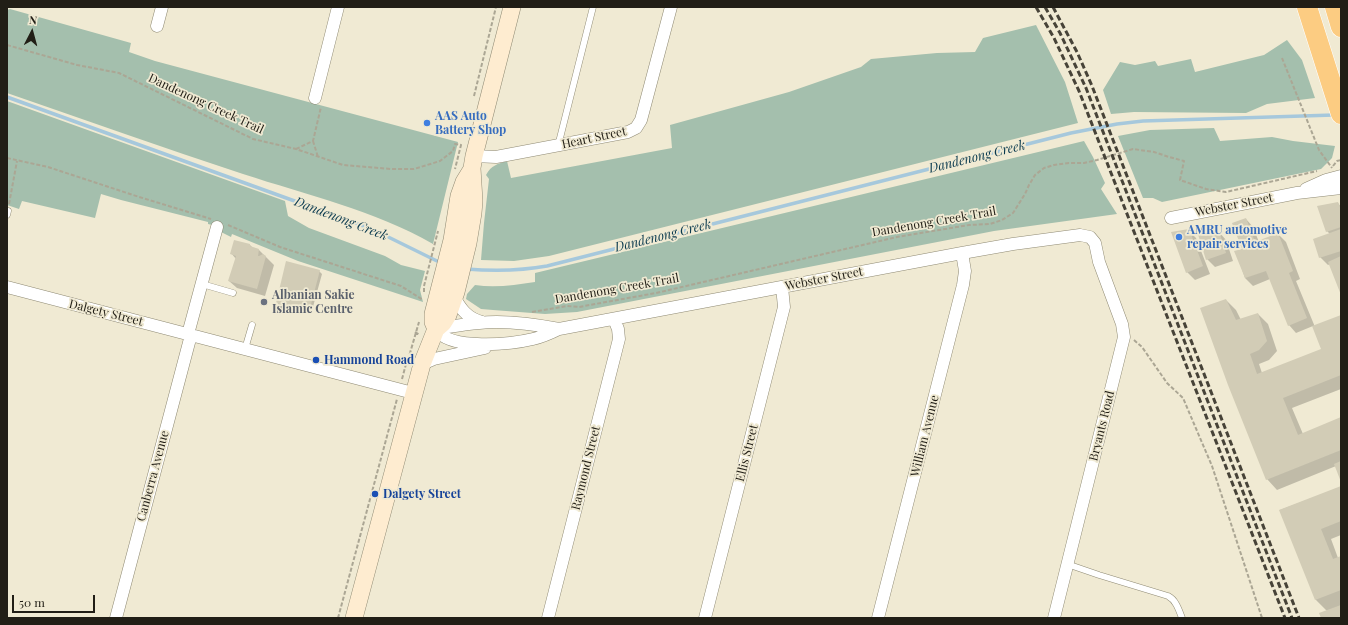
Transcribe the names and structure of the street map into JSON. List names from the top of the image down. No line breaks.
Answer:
{"streets":{"street":["Heart Street","Webster Street","Dalgety Street","Bryants Road","William Avenue","Ellis Street","Raymond Street","Canberra Avenue"],"path":["Dandenong Creek Trail"]},"crossings":[["Webster Street","Bryants Road"],["Webster Street","William Avenue"],["Webster Street","Ellis Street"],["Webster Street","Raymond Street"],["Dalgety Street","Canberra Avenue"]],"water":["Dandenong Creek"],"places":["AAS Auto Battery Shop","AMRU automotive repair services","Albanian Sakie Islamic Centre","Hammond Road","Dalgety Street"],"scale_bar":"50 m","north":"top"}
